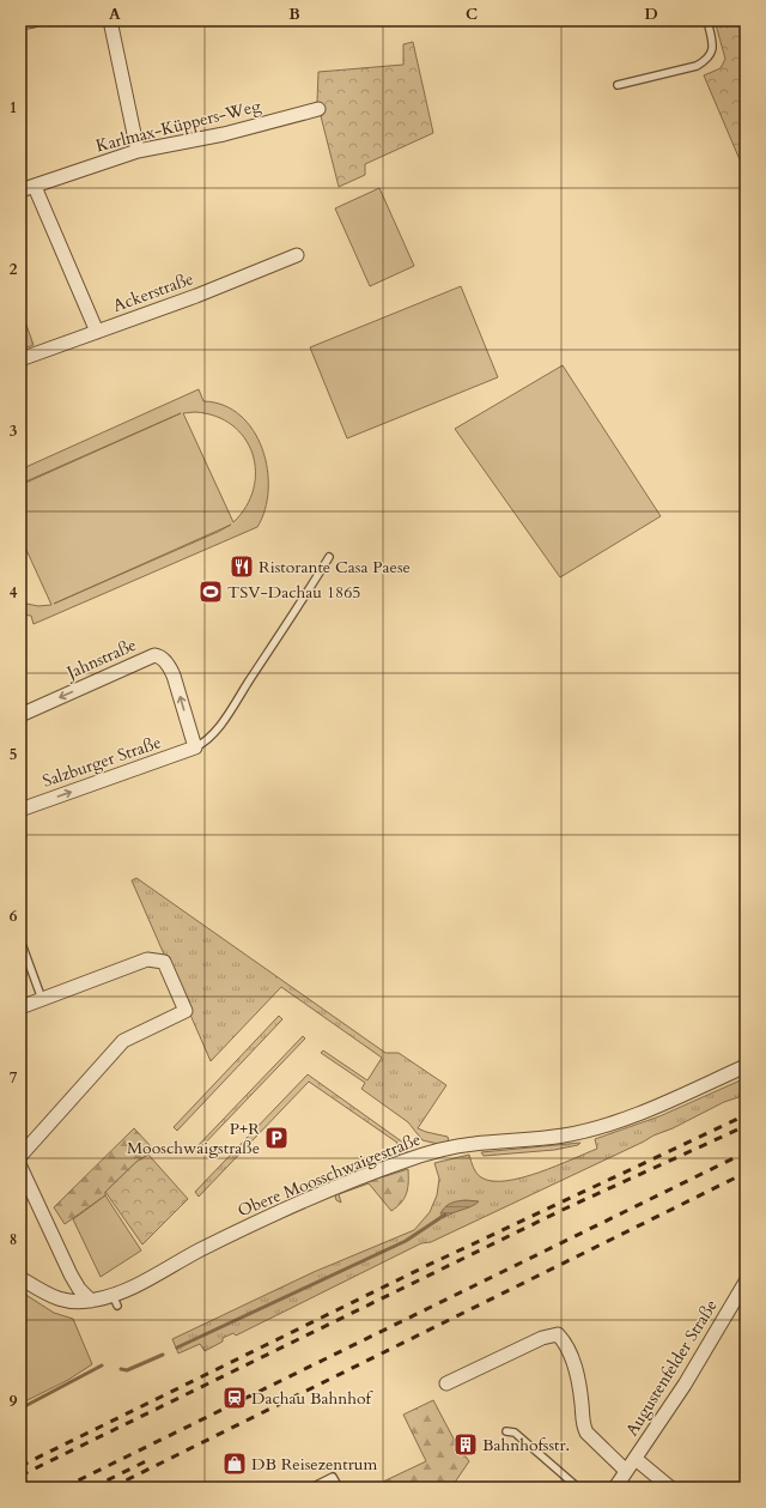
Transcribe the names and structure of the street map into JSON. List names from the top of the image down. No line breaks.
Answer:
{"streets":{"street":["Karlmax-Küppers-Weg","Ackerstraße","Jahnstraße","Salzburger Straße","Obere Moosschwaigestraße","Augustenfelder Straße"]},"crossings":[["Jahnstraße","Salzburger Straße"]],"one_way":["Salzburger Straße"],"places":{"restaurant":["Ristorante Casa Paese"],"sports":["TSV-Dachau 1865"],"parking":["P+R Mooschwaigstraße"],"station":["Dachau Bahnhof"],"building":["Bahnhofsstr."],"shop":["DB Reisezentrum"]},"grid":{"columns":["A","B","C","D"],"rows":["1","2","3","4","5","6","7","8","9"]}}
